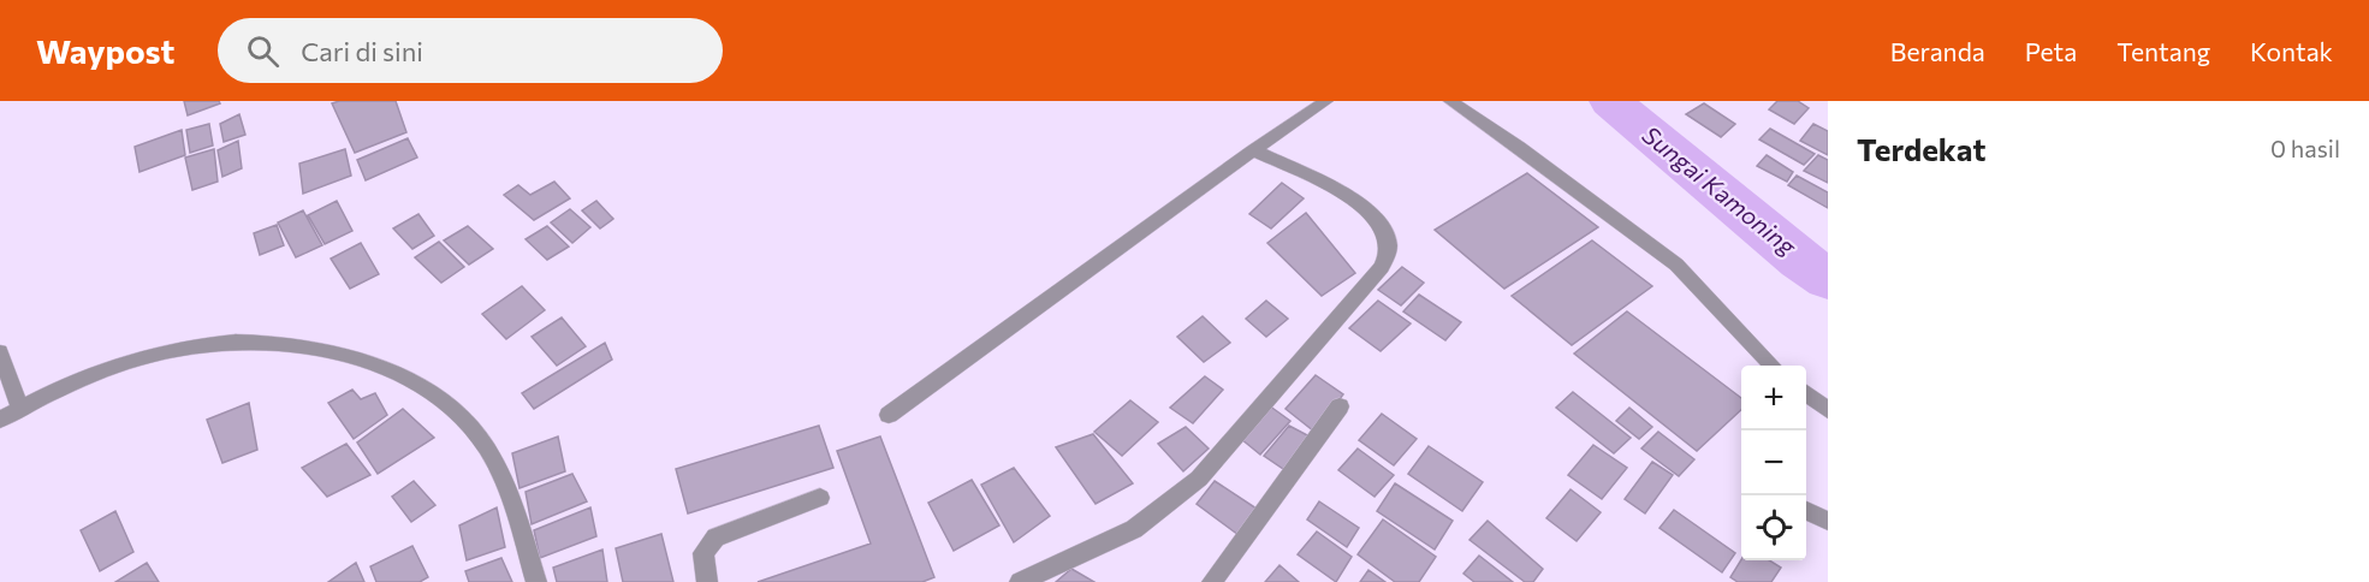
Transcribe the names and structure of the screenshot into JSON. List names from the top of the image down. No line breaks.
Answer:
{"water":["Sungai Kamoning"],"page":{"header":"Waypost","search":"Cari di sini","nav":["Beranda","Peta","Tentang","Kontak"],"heading":["Terdekat","0 hasil"],"map_buttons":["+","−"]}}
